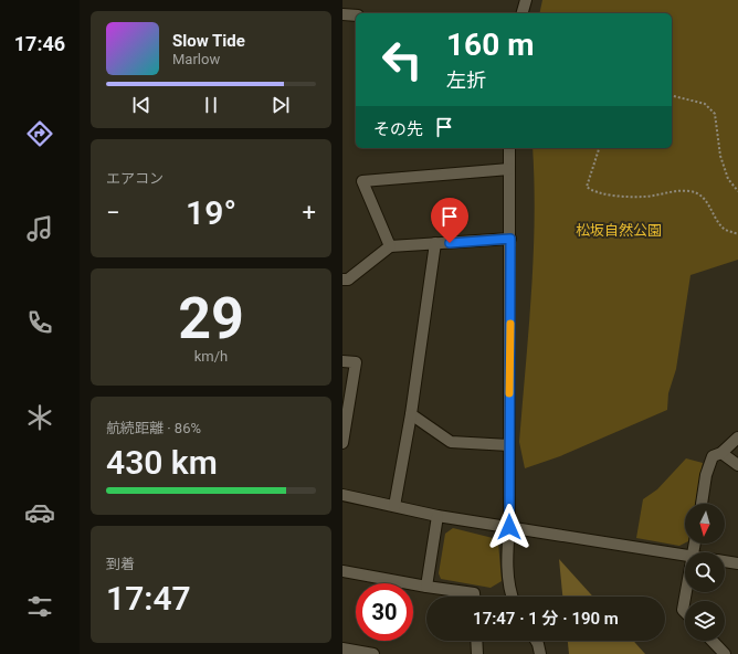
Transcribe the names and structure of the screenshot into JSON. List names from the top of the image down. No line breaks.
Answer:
{"parks":["松坂自然公園"],"north":"bottom","page":{"tabs":"17:46","turn":["160 m","左折"],"song":["Slow Tide","Marlow"],"then":"その先","tile":["エアコン",["29","km/h"],["航続距離 · 86%","430 km"],["到着","17:47"]],"heat":["−","19°","+"],"limit":"30","trip":"17:47 · 1 分 · 190 m"}}
